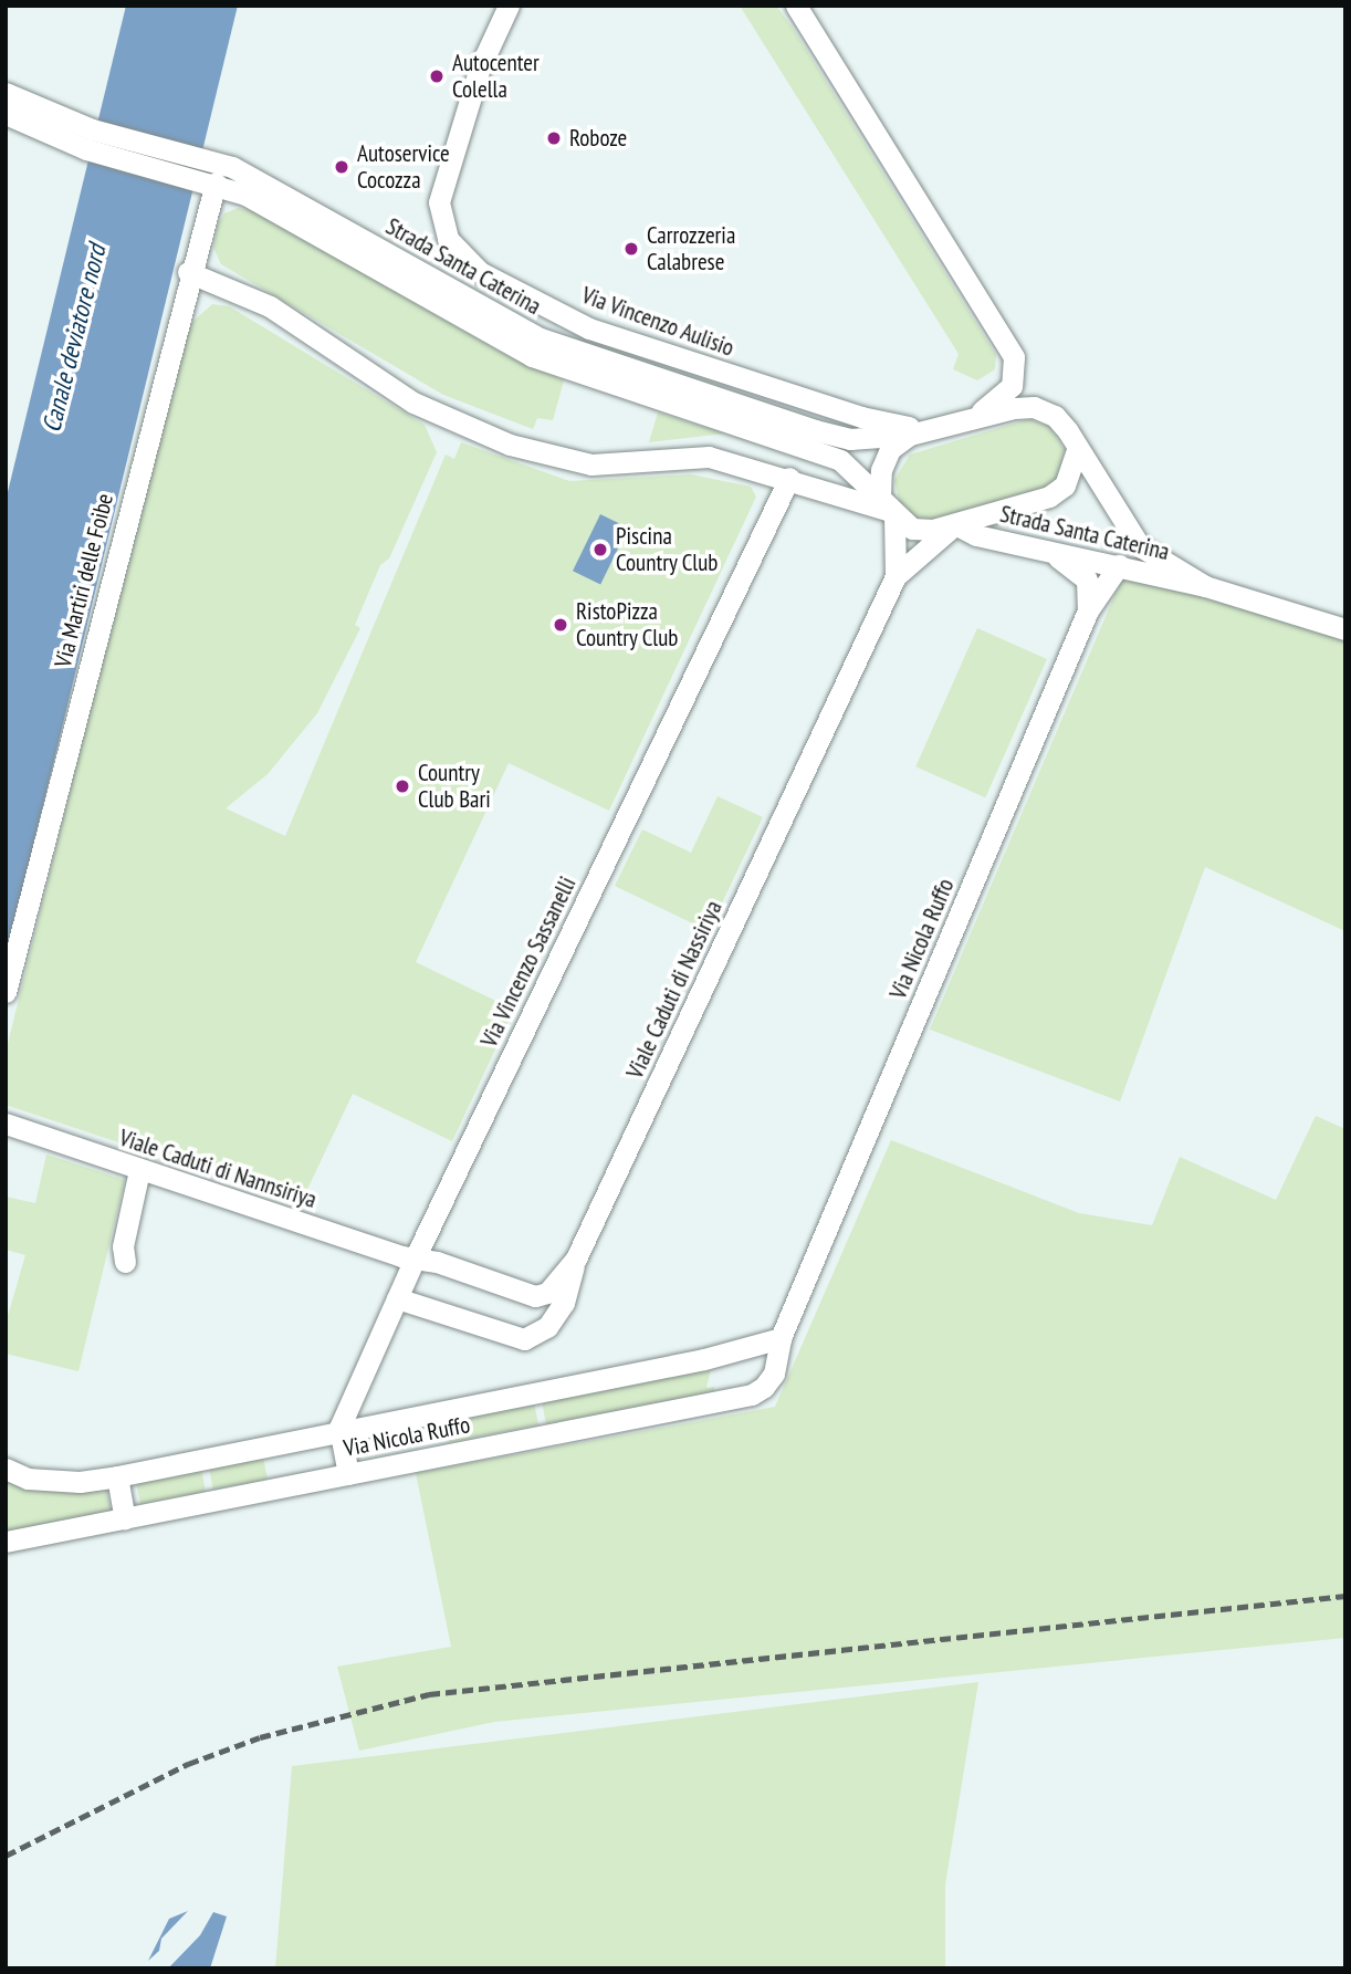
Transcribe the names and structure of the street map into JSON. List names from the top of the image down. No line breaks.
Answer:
{"streets":{"street":["Strada Santa Caterina","Via Vincenzo Aulisio","Via Martiri delle Foibe","Via Nicola Ruffo","Via Vincenzo Sassanelli","Viale Caduti di Nassiriya","Viale Caduti di Nannsiriya"]},"crossings":[["Strada Santa Caterina","Via Vincenzo Aulisio"],["Strada Santa Caterina","Via Martiri delle Foibe"],["Strada Santa Caterina","Via Nicola Ruffo"],["Strada Santa Caterina","Via Vincenzo Sassanelli"],["Via Nicola Ruffo","Via Vincenzo Sassanelli"],["Via Vincenzo Sassanelli","Viale Caduti di Nassiriya"],["Via Vincenzo Sassanelli","Viale Caduti di Nannsiriya"],["Viale Caduti di Nassiriya","Viale Caduti di Nannsiriya"]],"water":["Canale deviatore nord"],"places":["Autocenter Colella","Roboze","Autoservice Cocozza","Carrozzeria Calabrese","Piscina Country Club","RistoPizza Country Club","Country Club Bari"]}
